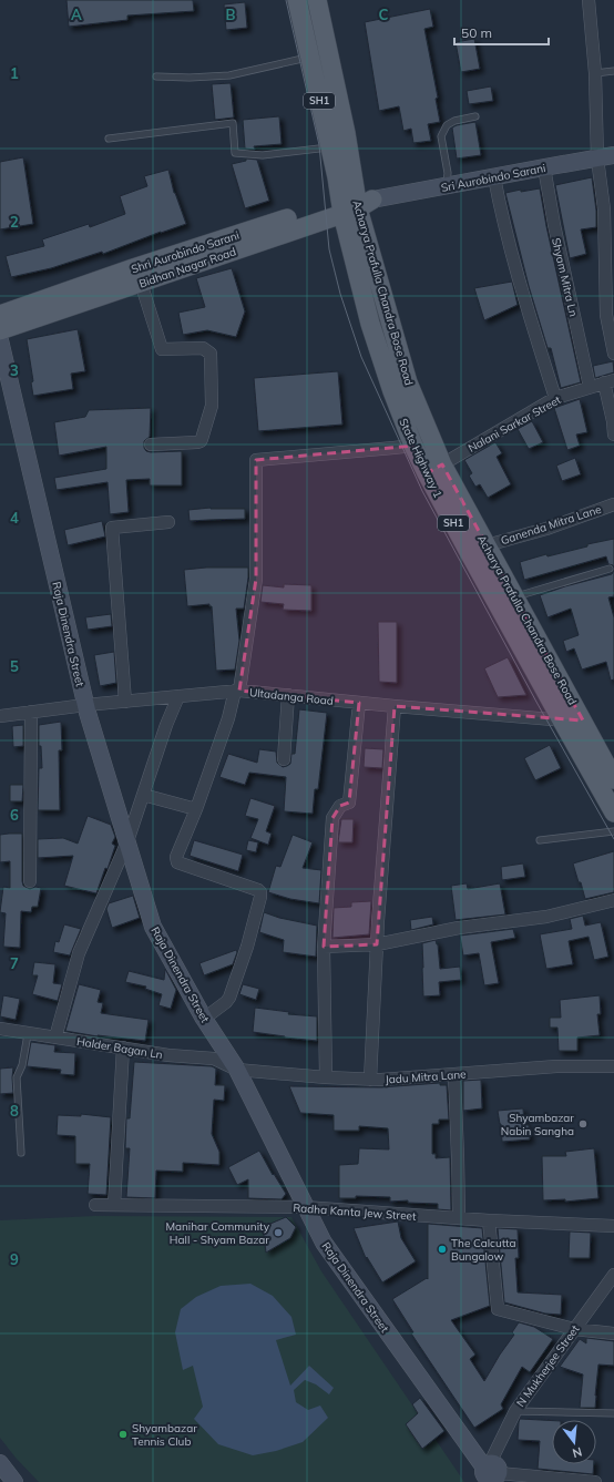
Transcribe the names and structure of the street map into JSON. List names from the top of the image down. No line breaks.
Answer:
{"streets":{"main road":["SH1","Sri Aurobindo Sarani","Shri Aurobindo Sarani","Bidhan Nagar Road","Acharya Prafulla Chandra Bose Road","State Highway 1","Raja Dinendra Street"],"street":["Shyam Mitra Ln","Nalani Sarkar Street","Ganenda Mitra Lane","Ultadanga Road","Halder Bagan Ln","Jadu Mitra Lane","Radha Kanta Jew Street","N Mukherjee Street"]},"crossings":[["Sri Aurobindo Sarani","Shri Aurobindo Sarani"],["Sri Aurobindo Sarani","Bidhan Nagar Road"],["Sri Aurobindo Sarani","Shyam Mitra Ln"],["Sri Aurobindo Sarani","Acharya Prafulla Chandra Bose Road"],["Sri Aurobindo Sarani","State Highway 1"],["Shri Aurobindo Sarani","Bidhan Nagar Road"],["Shri Aurobindo Sarani","Acharya Prafulla Chandra Bose Road"],["Shri Aurobindo Sarani","State Highway 1"],["Bidhan Nagar Road","Acharya Prafulla Chandra Bose Road"],["Bidhan Nagar Road","State Highway 1"],["Shyam Mitra Ln","Nalani Sarkar Street"],["Acharya Prafulla Chandra Bose Road","Nalani Sarkar Street"],["Acharya Prafulla Chandra Bose Road","State Highway 1"],["Acharya Prafulla Chandra Bose Road","Ganenda Mitra Lane"],["Acharya Prafulla Chandra Bose Road","Ultadanga Road"],["Nalani Sarkar Street","State Highway 1"],["State Highway 1","Ultadanga Road"],["Raja Dinendra Street","Ultadanga Road"],["Raja Dinendra Street","Halder Bagan Ln"],["Raja Dinendra Street","Jadu Mitra Lane"],["Raja Dinendra Street","Radha Kanta Jew Street"],["Raja Dinendra Street","N Mukherjee Street"],["Halder Bagan Ln","Jadu Mitra Lane"]],"places":["Shyambazar Nabin Sangha","Manihar Community Hall - Shyam Bazar","The Calcutta Bungalow","Shyambazar Tennis Club"],"scale_bar":"50 m","north":"bottom","grid":{"columns":["A","B","C"],"rows":["1","2","3","4","5","6","7","8","9"]}}
